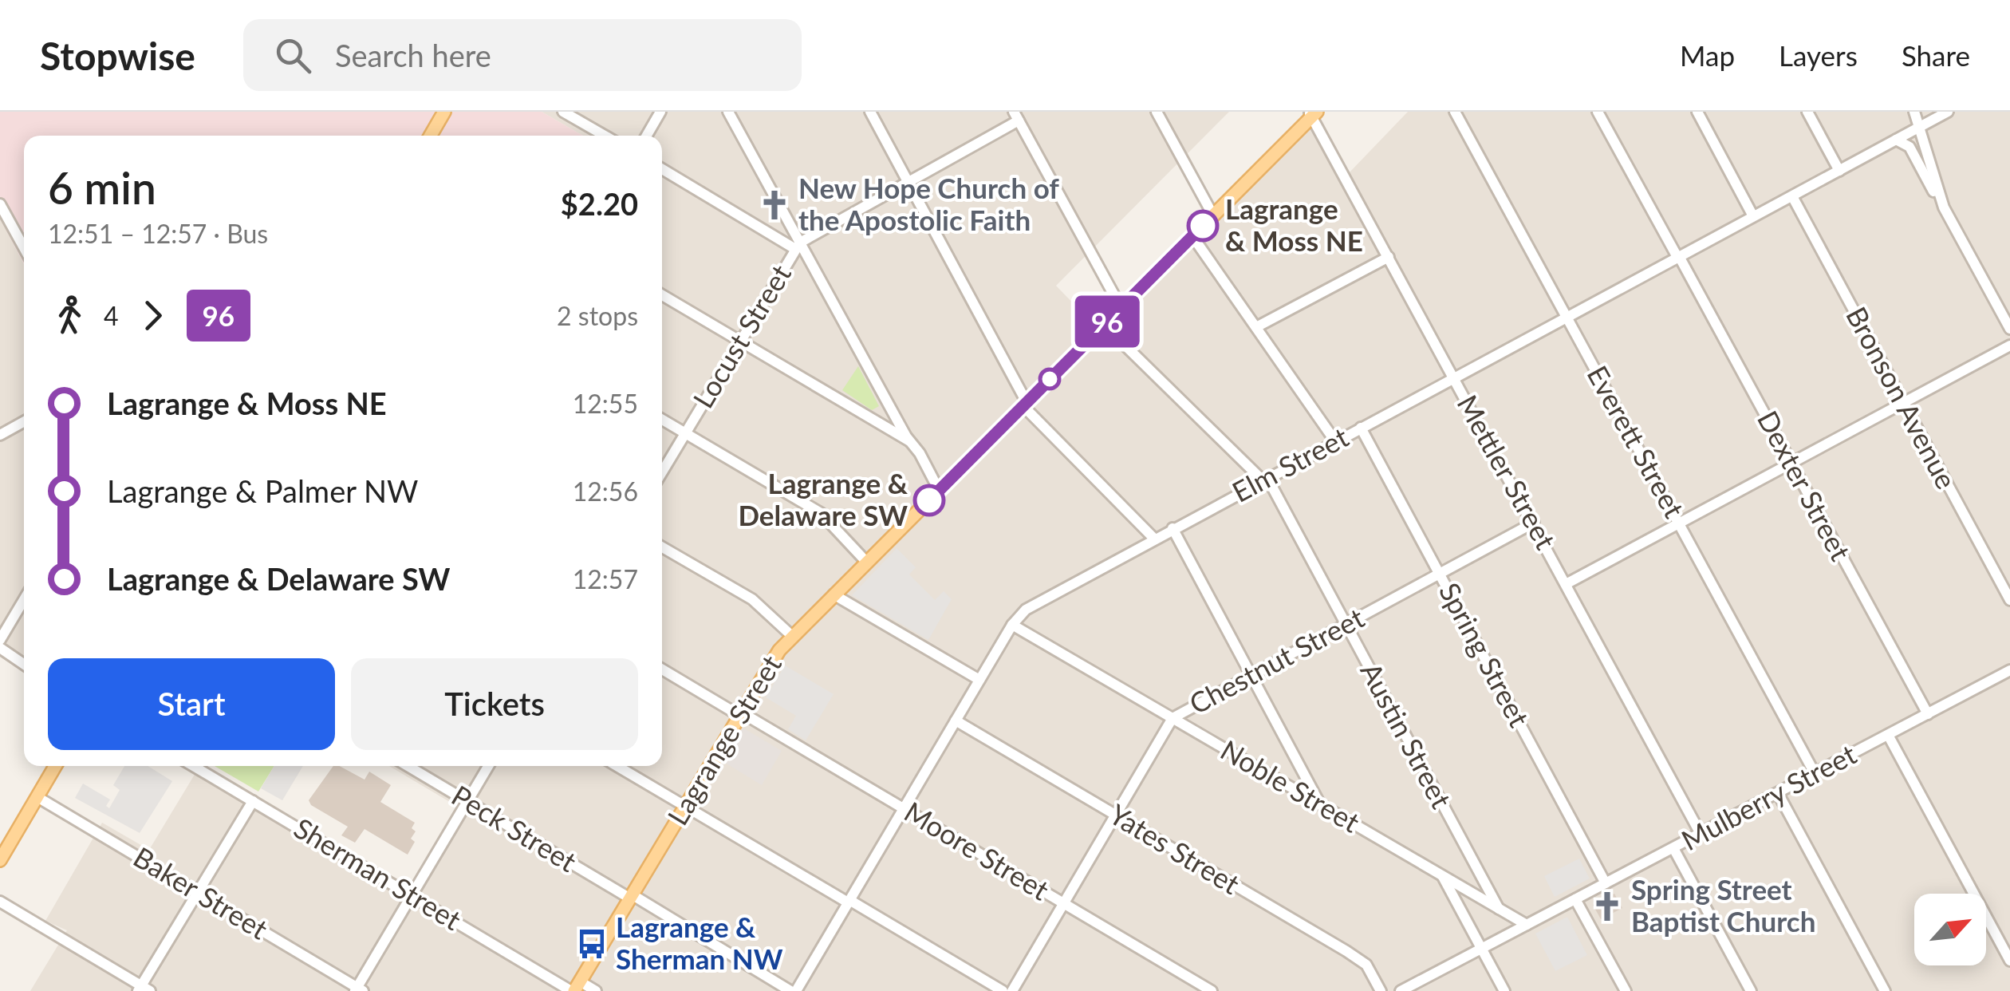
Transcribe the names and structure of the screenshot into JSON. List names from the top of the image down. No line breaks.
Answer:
{"streets":{"main road":["Lagrange Street"],"street":["Locust Street","Bronson Avenue","Everett Street","Elm Street","Mettler Street","Dexter Street","Spring Street","Chestnut Street","Austin Street","Noble Street","Mulberry Street","Peck Street","Yates Street","Moore Street","Sherman Street","Baker Street"]},"crossings":[["Bronson Avenue","Elm Street"],["Everett Street","Elm Street"],["Everett Street","Mulberry Street"],["Elm Street","Mettler Street"],["Elm Street","Dexter Street"],["Elm Street","Spring Street"],["Elm Street","Austin Street"],["Elm Street","Noble Street"],["Elm Street","Yates Street"],["Elm Street","Moore Street"],["Mettler Street","Chestnut Street"],["Mettler Street","Lagrange Street"],["Mettler Street","Mulberry Street"],["Dexter Street","Mulberry Street"],["Spring Street","Chestnut Street"],["Spring Street","Mulberry Street"],["Chestnut Street","Austin Street"],["Chestnut Street","Noble Street"],["Chestnut Street","Yates Street"],["Chestnut Street","Moore Street"],["Austin Street","Lagrange Street"],["Austin Street","Noble Street"],["Lagrange Street","Peck Street"],["Lagrange Street","Moore Street"],["Lagrange Street","Sherman Street"],["Noble Street","Mulberry Street"]],"places":{"church":["New Hope Church of the Apostolic Faith","Spring Street Baptist Church"],"other":["Lagrange & Moss NE","Lagrange & Delaware SW"],"bus stop":["Lagrange & Sherman NW"]},"lines":["bus line 96"],"north":"top right","page":{"header":"Stopwise","search":"Search here","nav":["Map","Layers","Share"],"on_map":"96","heading":["6 min","12:51 – 12:57 · Bus","$2.20"],"legs":["4","96","2 stops"],"list":[{"name":"Lagrange & Moss NE","value":"12:55"},{"name":"Lagrange & Palmer NW","value":"12:56"},{"name":"Lagrange & Delaware SW","value":"12:57"}],"buttons":["Start","Tickets"]}}
